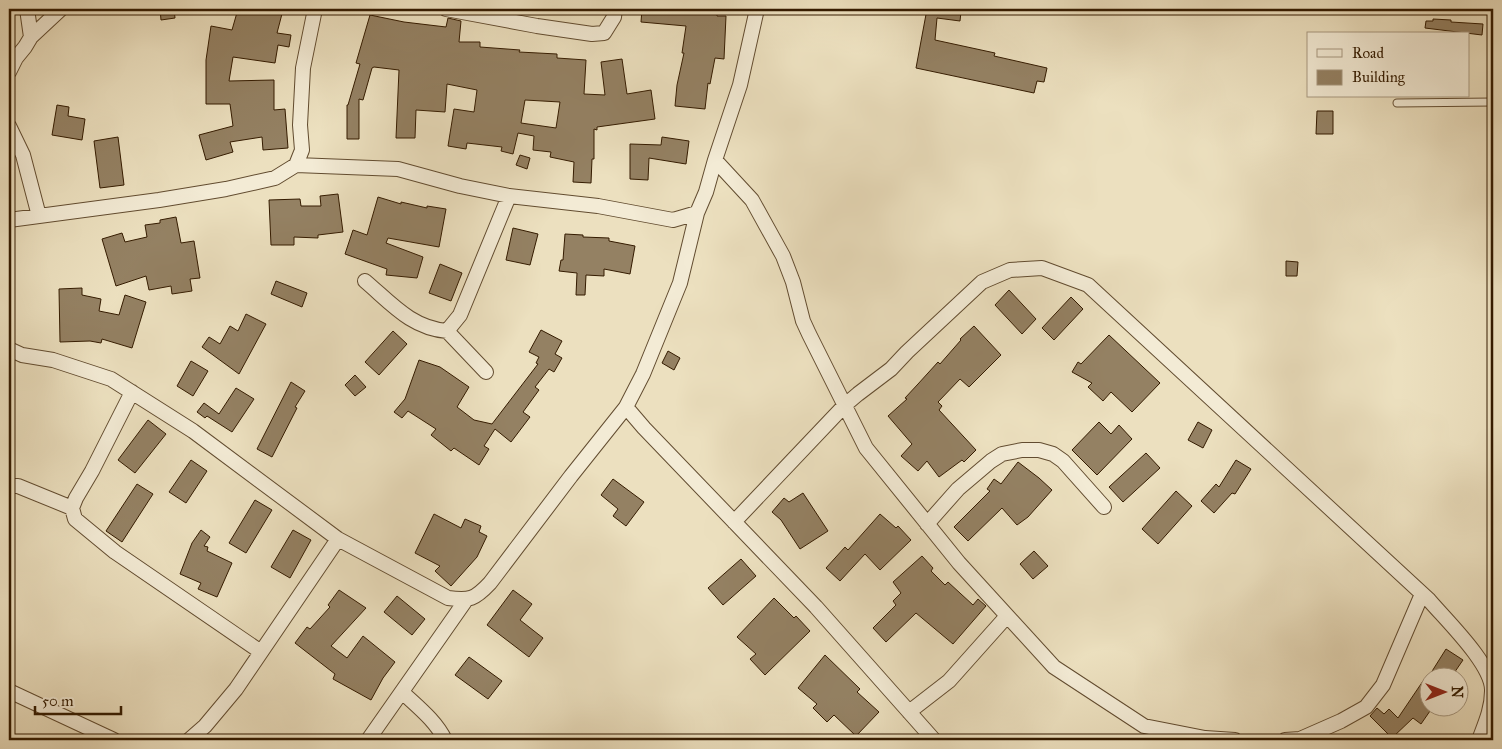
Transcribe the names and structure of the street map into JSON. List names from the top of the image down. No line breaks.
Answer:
{"legend":["Road","Building"],"scale_bar":"50 m","north":"right"}
